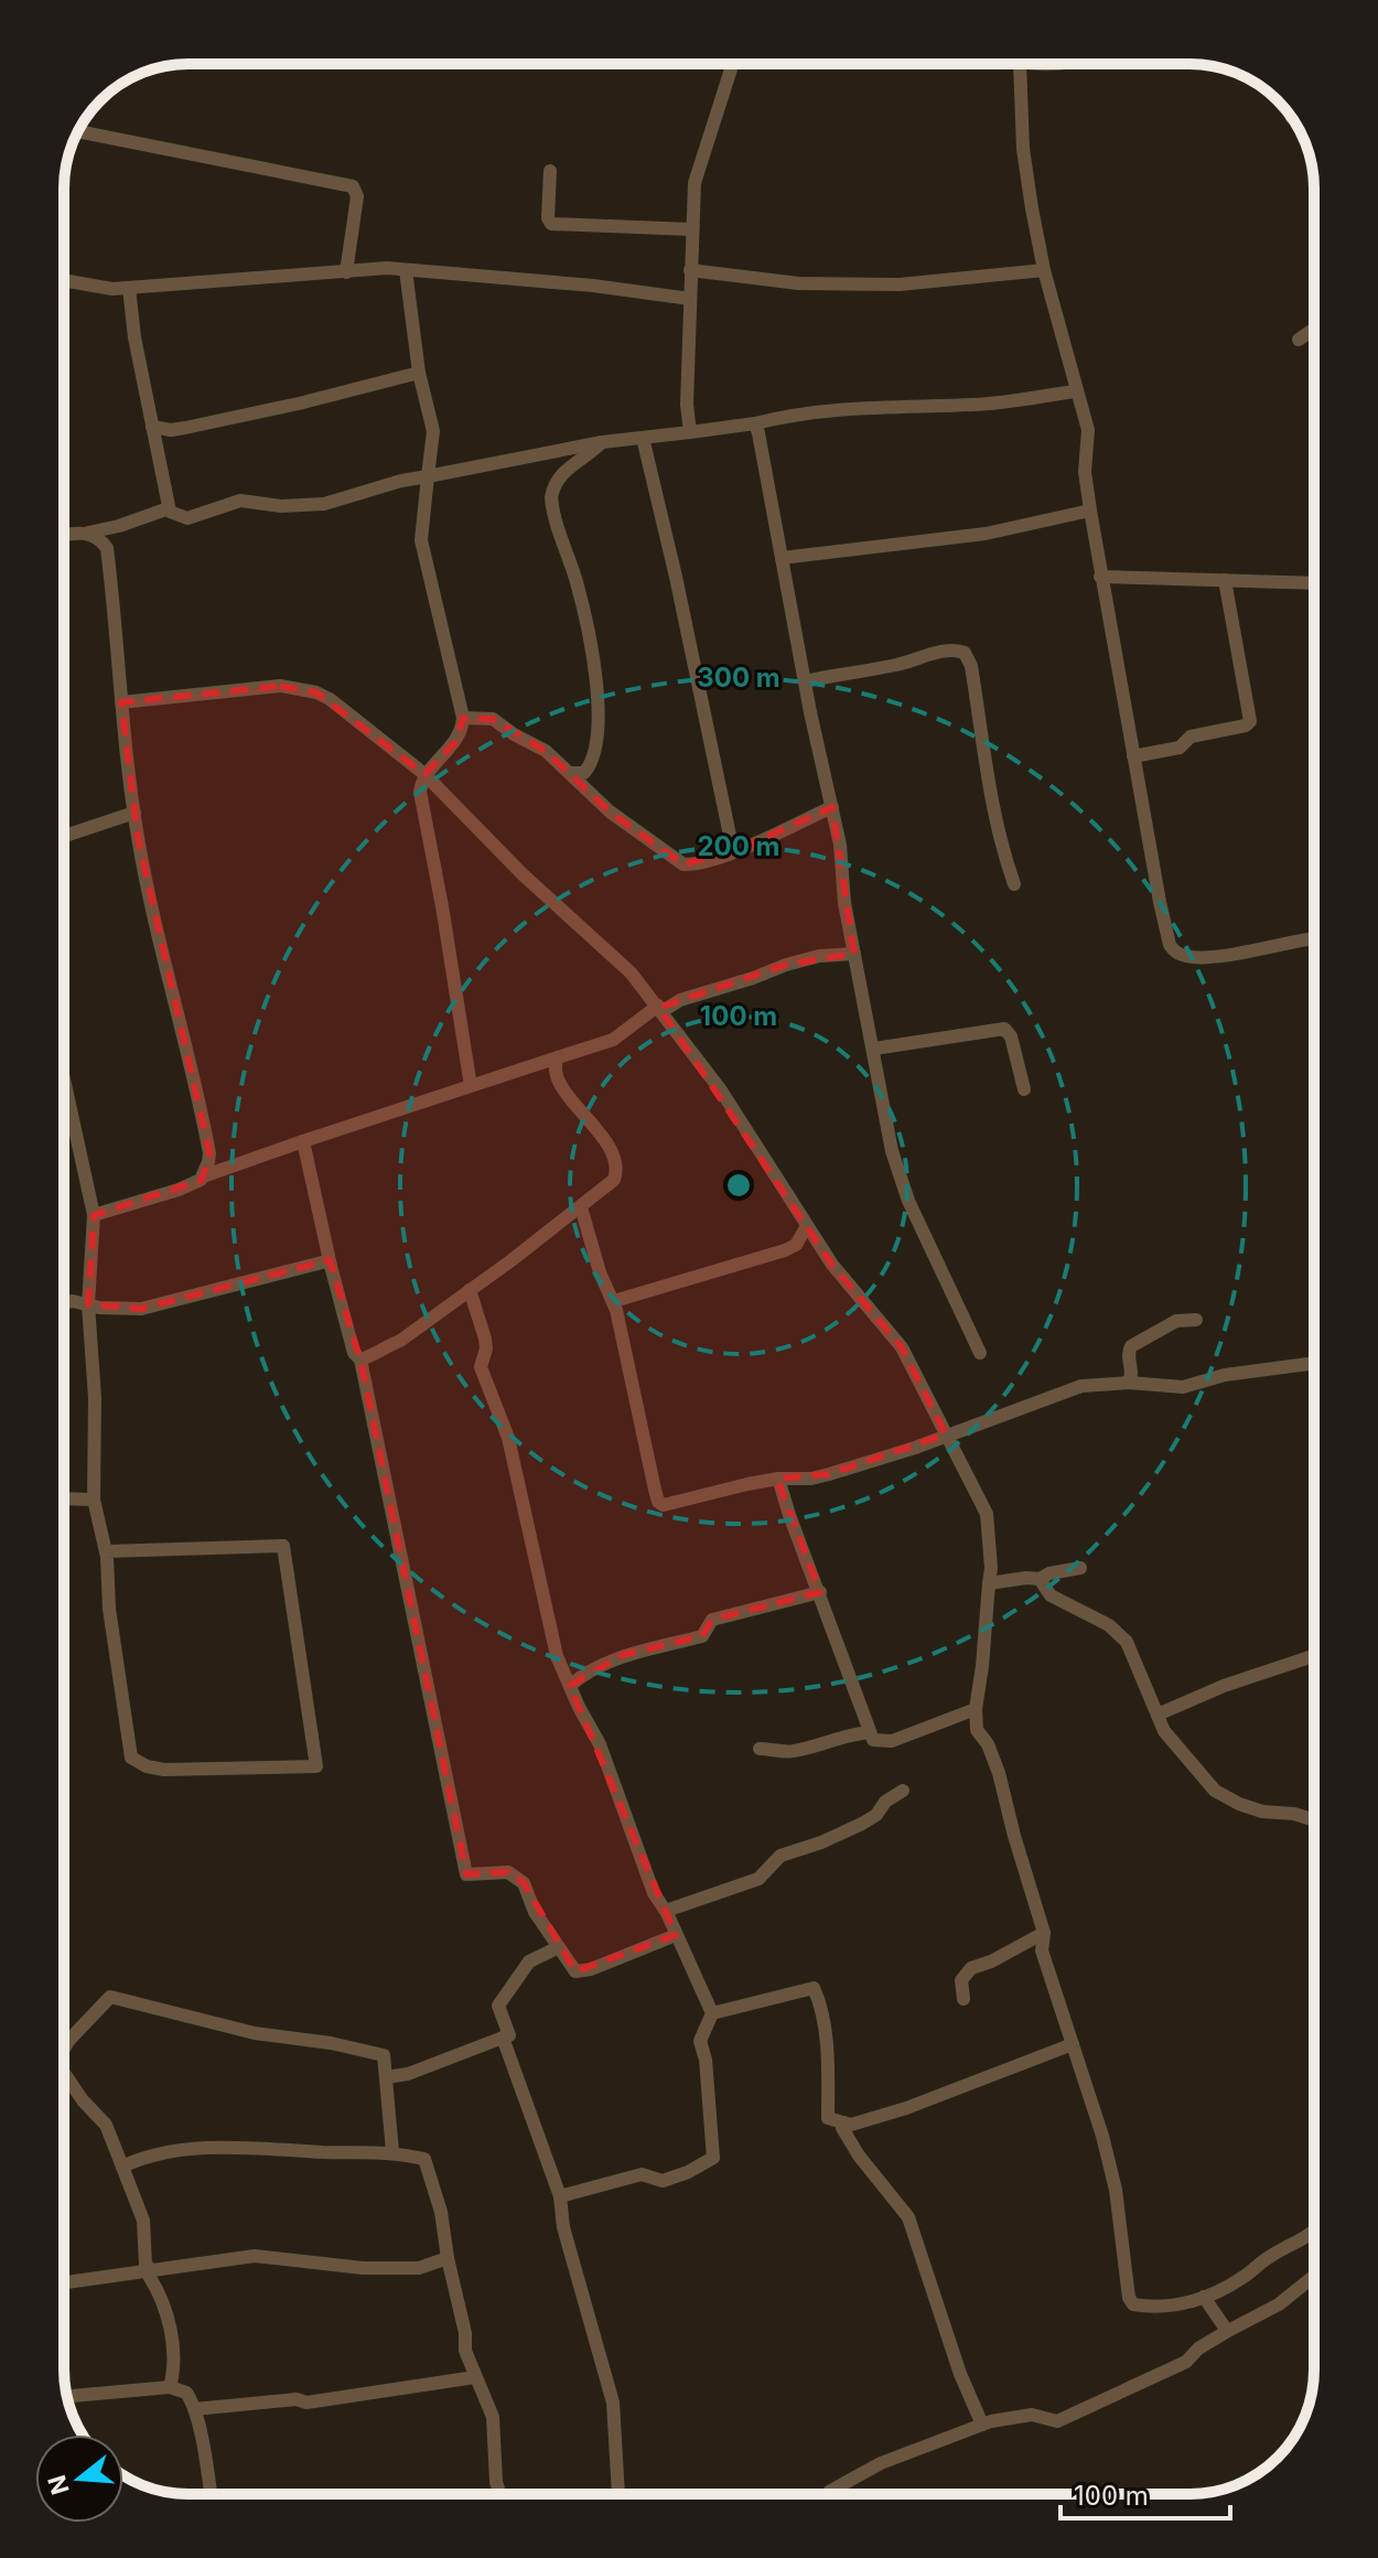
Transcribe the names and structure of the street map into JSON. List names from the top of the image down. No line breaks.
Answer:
{"scale_bar":"100 m","north":"left","rings":["300 m","200 m","100 m"]}
